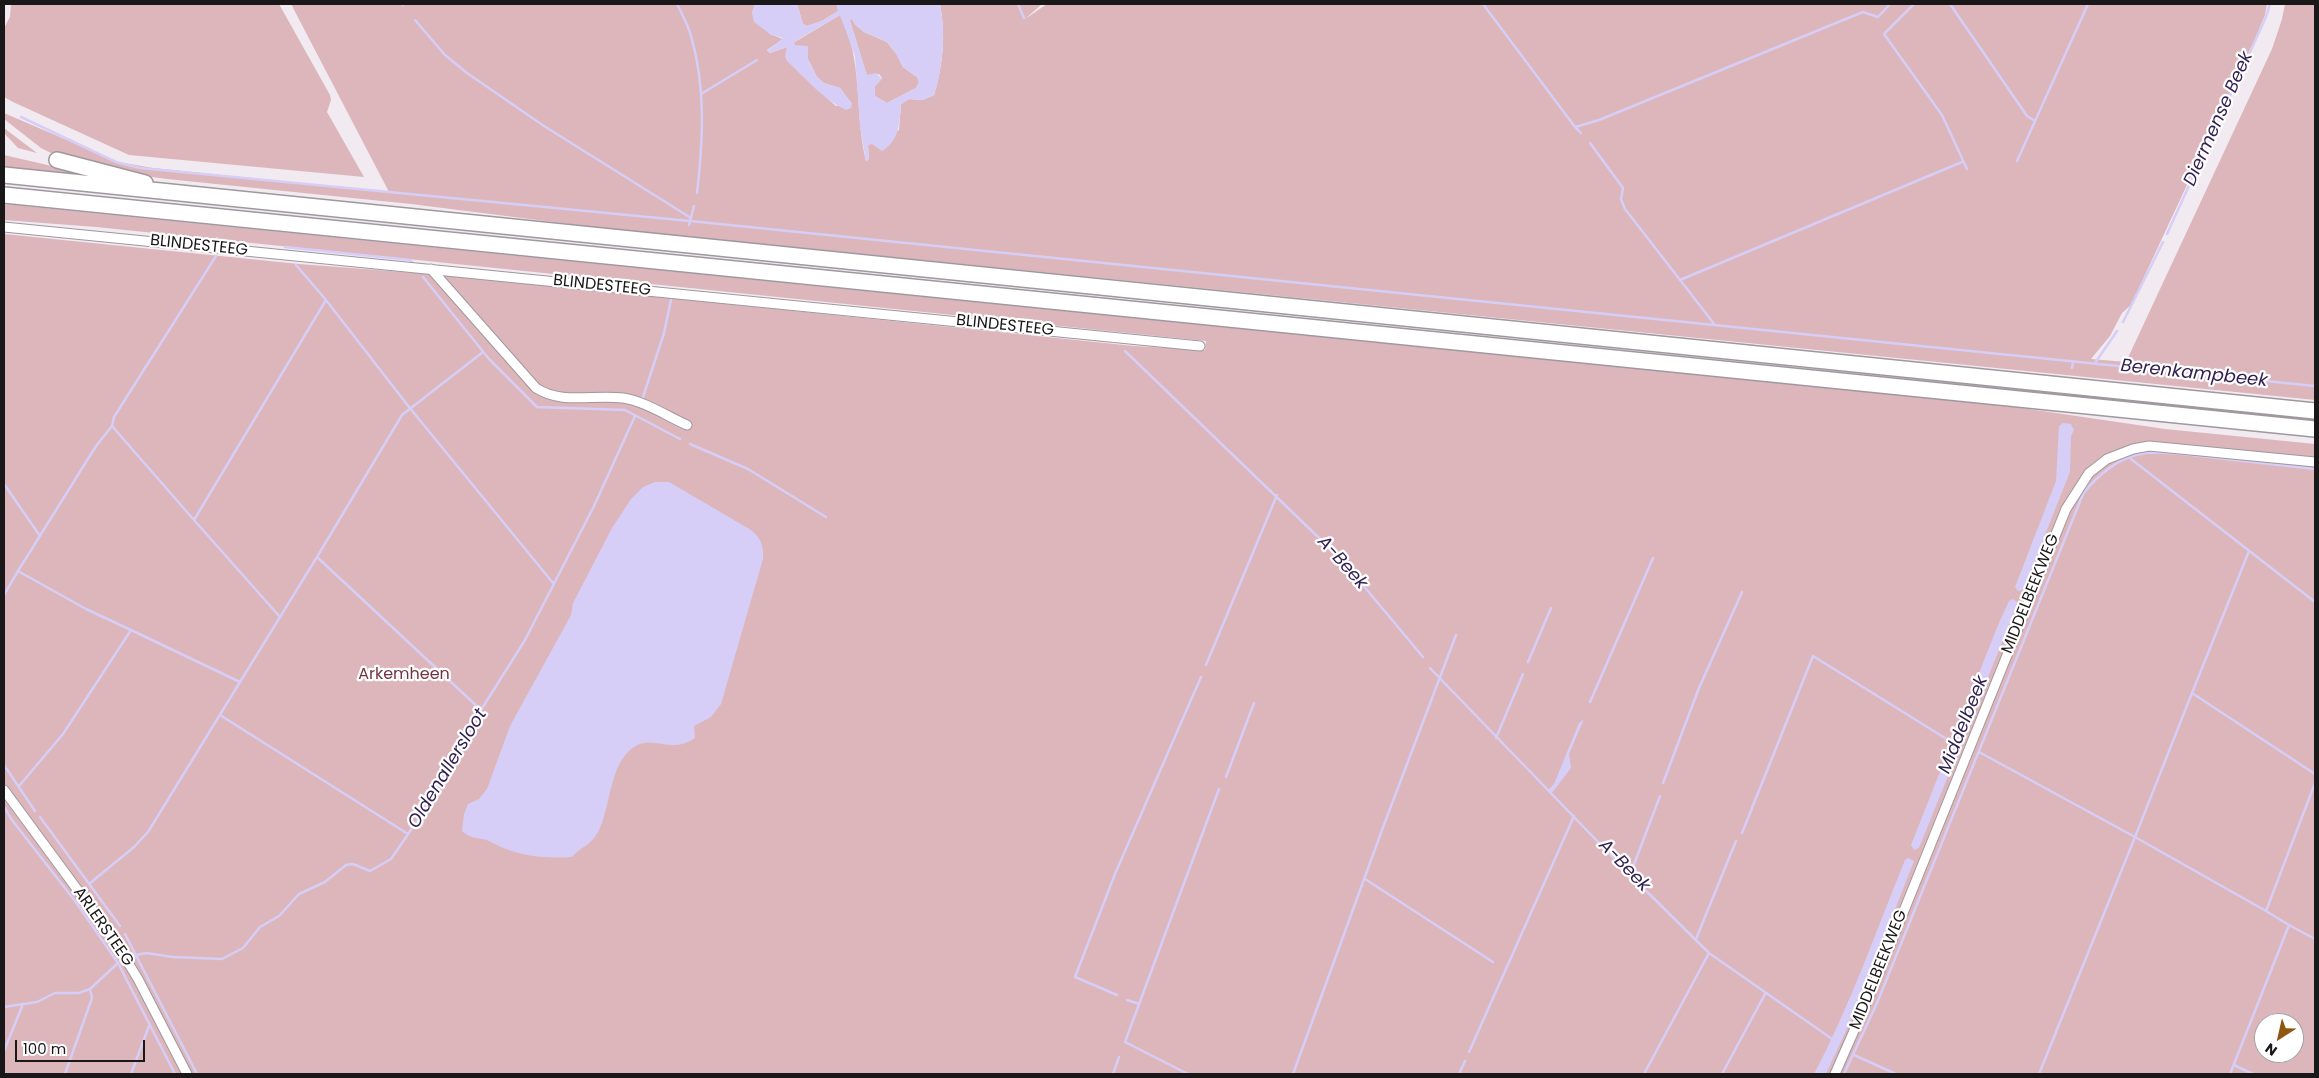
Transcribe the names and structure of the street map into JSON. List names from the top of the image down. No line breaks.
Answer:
{"streets":{"street":["BLINDESTEEG","MIDDELBEEKWEG","ARLERSTEEG"]},"water":["Diermense Beek","Berenkampbeek","A-Beek","Middelbeek","Oldenallersloot"],"parks":["Arkemheen"],"scale_bar":"100 m","north":"bottom left"}
